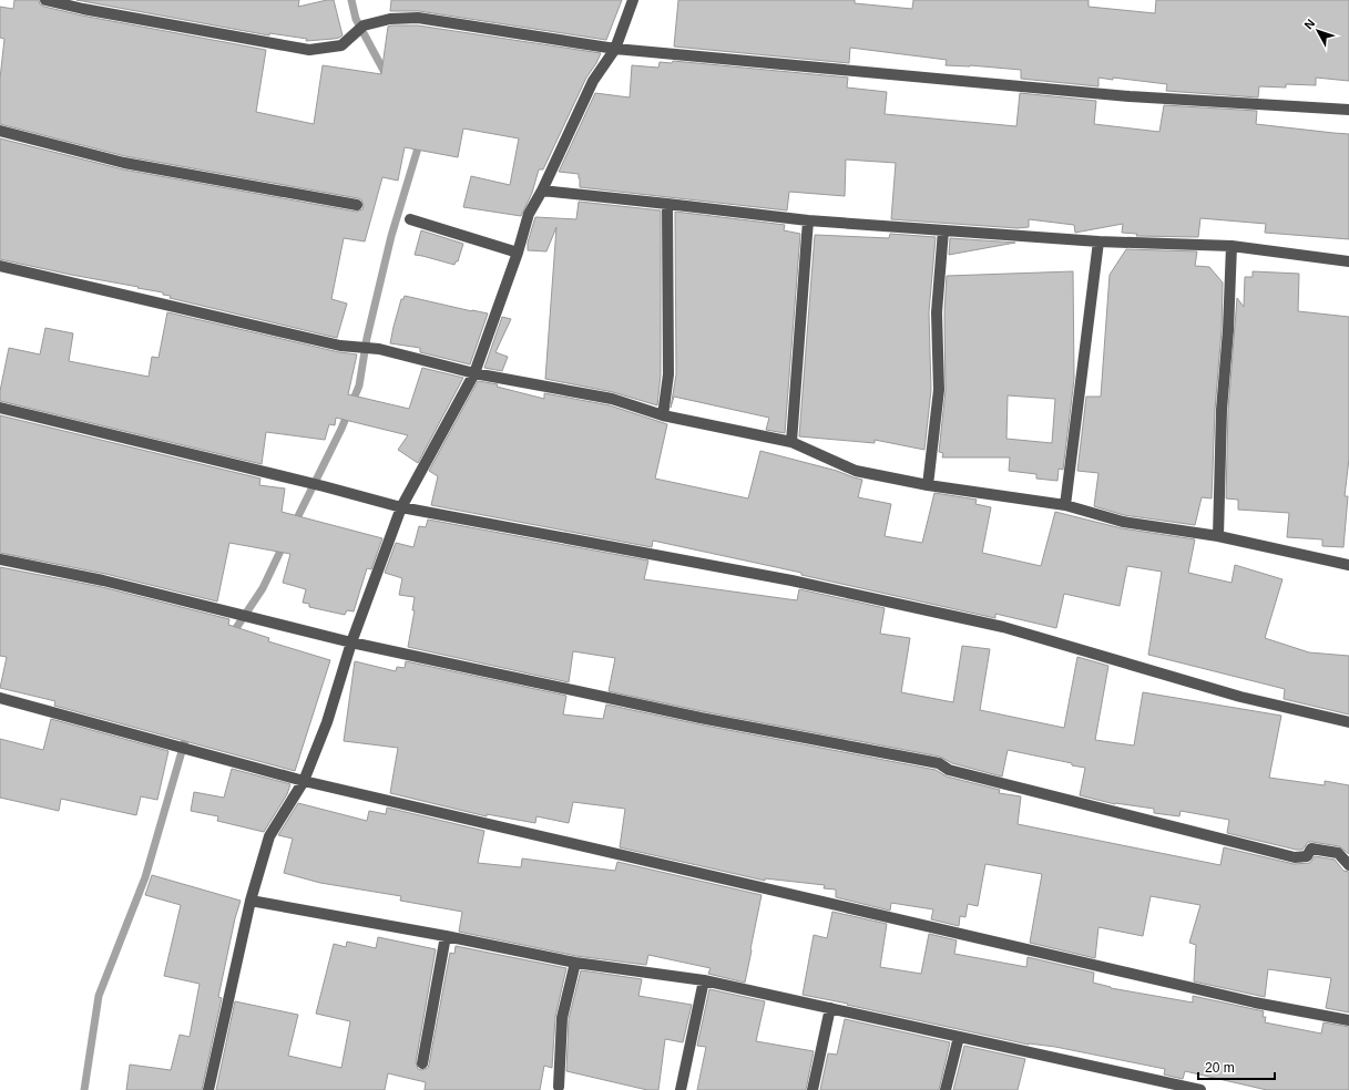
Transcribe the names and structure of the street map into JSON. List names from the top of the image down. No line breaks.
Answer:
{"scale_bar":"20 m","north":"top left"}
